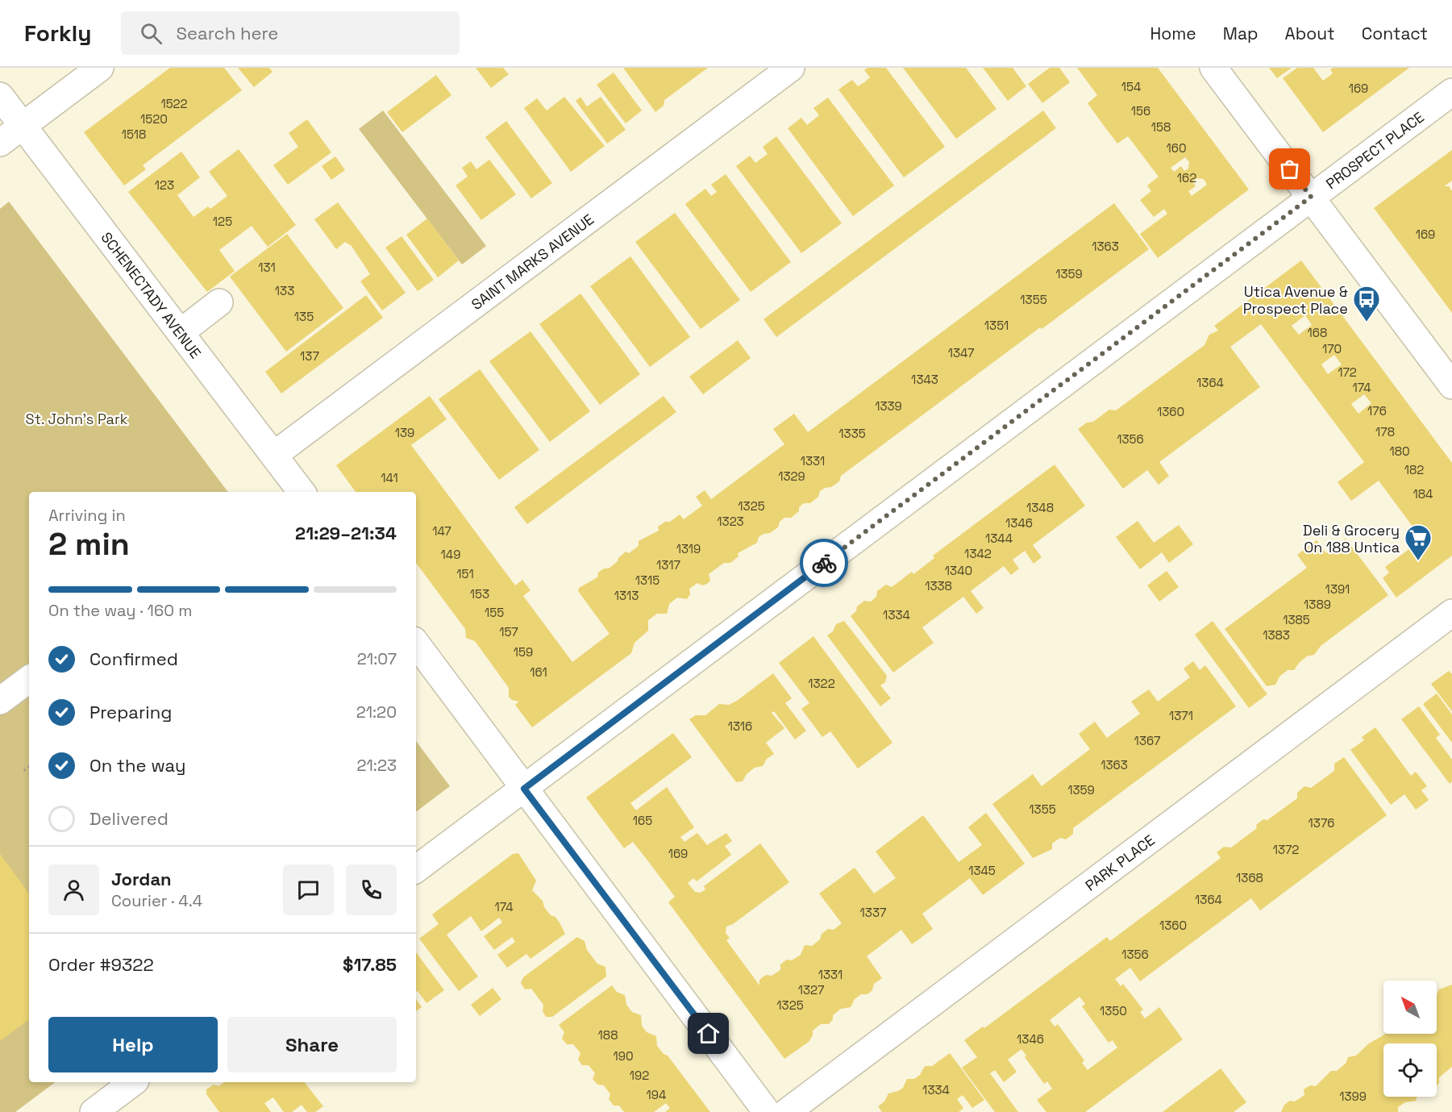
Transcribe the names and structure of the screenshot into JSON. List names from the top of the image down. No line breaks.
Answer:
{"streets":{"street":["PROSPECT PLACE","SAINT MARKS AVENUE","SCHENECTADY AVENUE","PARK PLACE"]},"crossings":[["SAINT MARKS AVENUE","SCHENECTADY AVENUE"]],"parks":["St. John's Park"],"places":{"bus stop":["Utica Avenue & Prospect Place"],"supermarket":["Deli & Grocery On 188 Untica"]},"house_numbers":["154","169","1522","156","1520","158","1518","160","162","123","125","169","1363","131","1359","133","1355","135","1351","168","170","1347","137","172","1343","1364","174","1339","176","1360","178","139","1335","1356","180","1331","182","1329","141","184","1325","1348","1323","1346","147","1344","1319","1342","149","1317","1340","151","1315","1338","1391","153","1313","1389","155","1334","1385","157","1383","159","161","1322","1371","1316","1367","1363","1359","1355","165","1376","1372","169","1345","1368","1364","174","1337","1360","1356","1331","1327","1325","1350","188","1346","190","192","1334","194","1399"],"north":"top left","page":{"header":"Forkly","search":"Search here","nav":["Home","Map","About","Contact"],"heading":["2 min","Arriving in","21:29–21:34"],"panel":["Jordan","Courier · 4.4","Order #9322","$17.85"],"bar":"On the way · 160 m","list":[["Confirmed","21:07"],["Preparing","21:20"],["On the way","21:23"],"Delivered"],"buttons":["Help","Share"]}}
